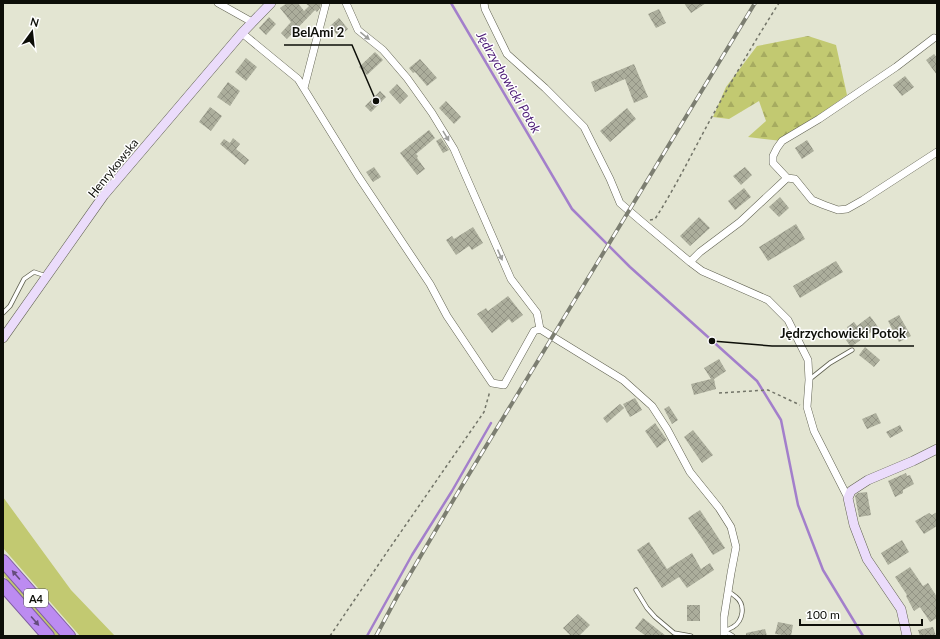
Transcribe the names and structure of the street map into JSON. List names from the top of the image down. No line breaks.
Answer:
{"streets":{"highway":["A4"],"main road":["Henrykowska"]},"water":["Jędrzychowicki Potok"],"places":["BelAmi 2","Jędrzychowicki Potok"],"scale_bar":"100 m","north":"top"}
